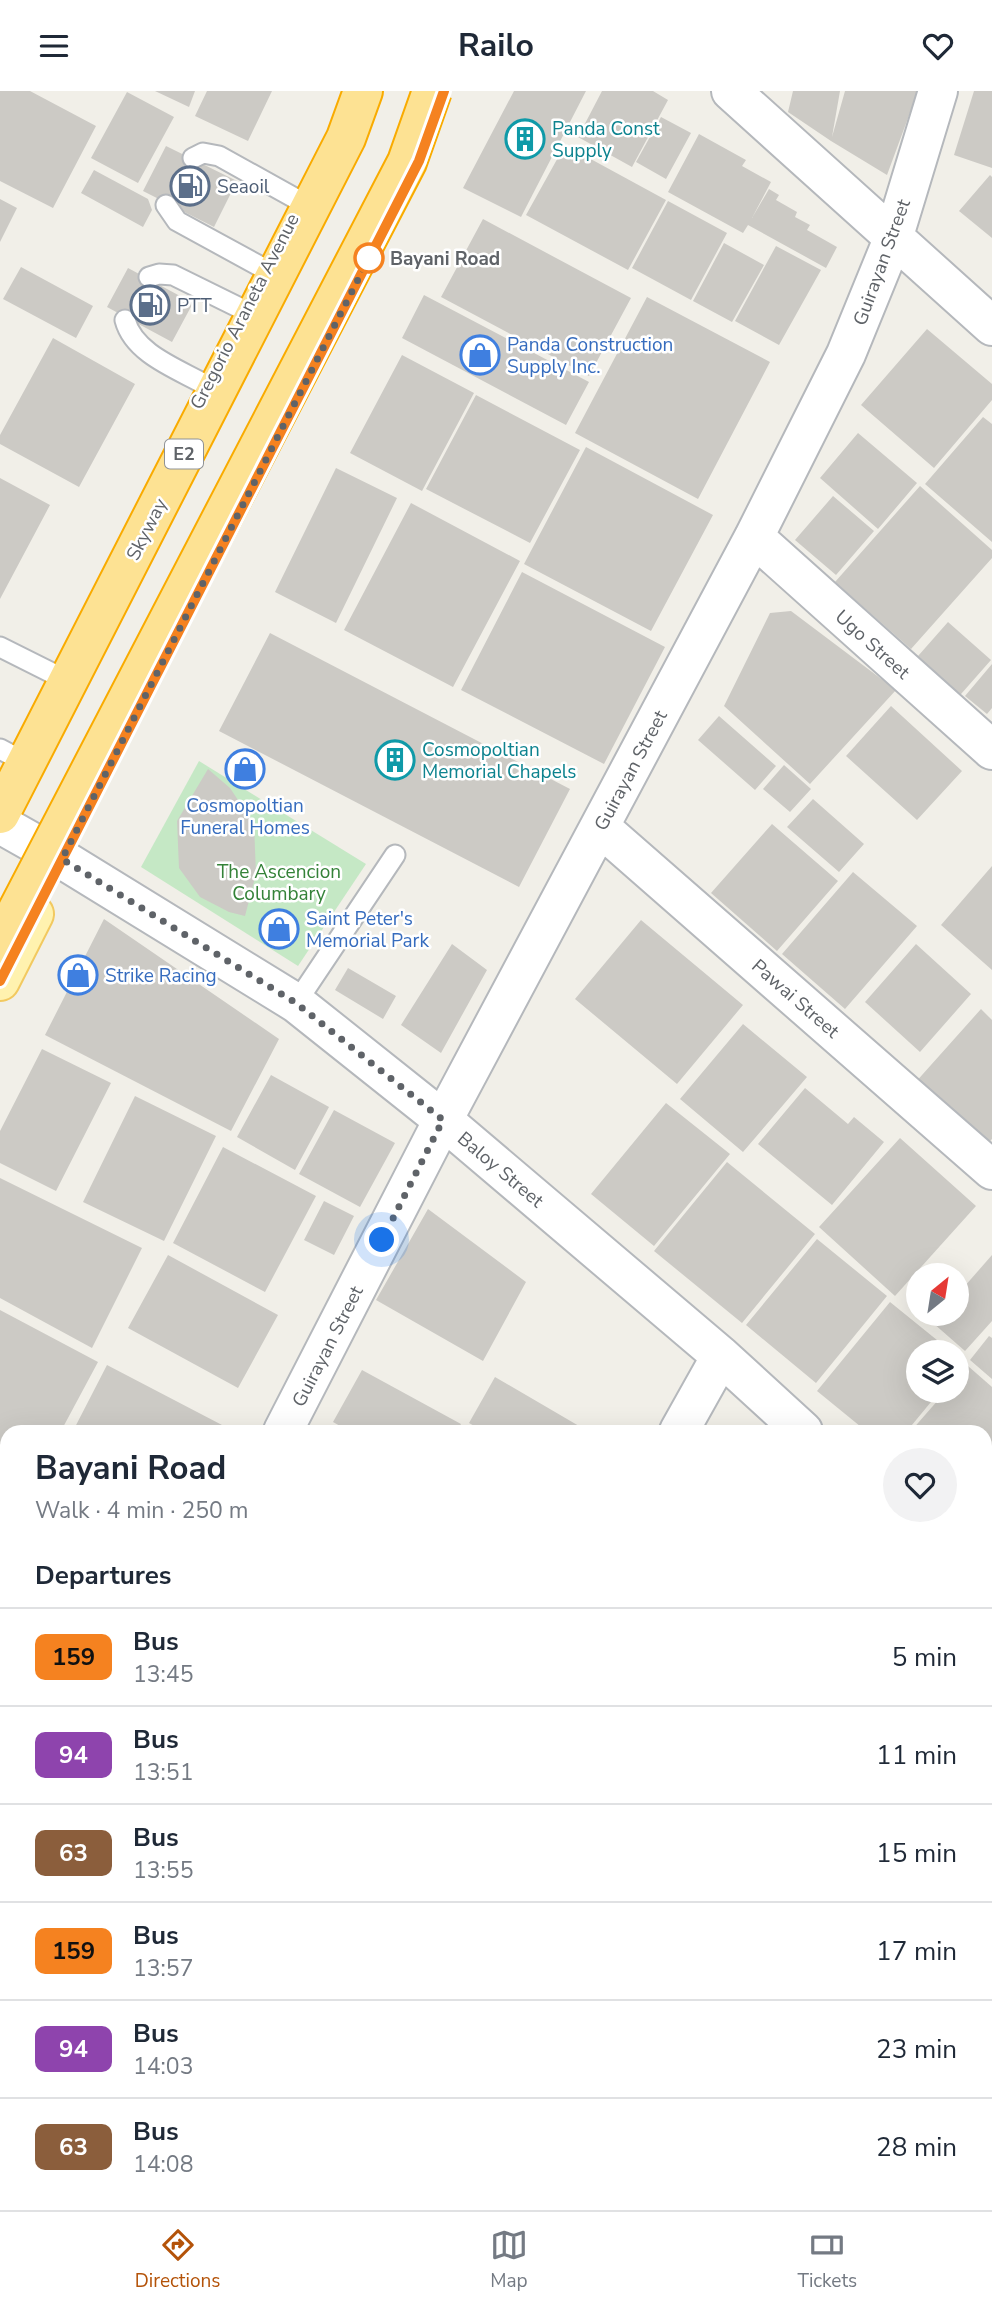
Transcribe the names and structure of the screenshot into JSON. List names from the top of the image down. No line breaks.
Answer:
{"streets":{"highway":["E2","Skyway"],"main road":["Gregorio Araneta Avenue"],"street":["Guirayan Street","Ugo Street","Pawai Street","Baloy Street"]},"crossings":[["Guirayan Street","Ugo Street"],["Guirayan Street","Pawai Street"],["Guirayan Street","Baloy Street"]],"parks":["The Ascencion Columbary"],"places":{"building":["Panda Const Supply","Cosmopoltian Memorial Chapels"],"fuel station":["Seaoil","PTT"],"other":["Bayani Road"],"shop":["Panda Construction Supply Inc.","Cosmopoltian Funeral Homes","Saint Peter's Memorial Park","Strike Racing"]},"lines":["bus line 159"],"north":"top right","page":{"header":"Railo","heading":[["Bayani Road","Walk · 4 min · 250 m"],"Departures"],"list":[{"mark":"159","name":"Bus","note":"13:45","value":"5 min"},{"mark":"94","name":"Bus","note":"13:51","value":"11 min"},{"mark":"63","name":"Bus","note":"13:55","value":"15 min"},{"mark":"159","name":"Bus","note":"13:57","value":"17 min"},{"mark":"94","name":"Bus","note":"14:03","value":"23 min"},{"mark":"63","name":"Bus","note":"14:08","value":"28 min"}],"tabs":["Directions","Map","Tickets"]}}
